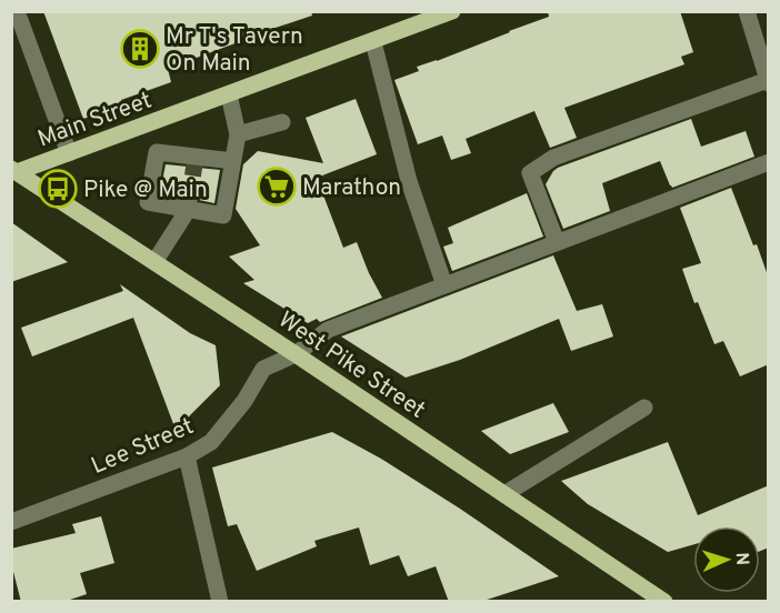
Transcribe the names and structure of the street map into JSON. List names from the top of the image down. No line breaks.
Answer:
{"streets":{"main road":["Main Street","West Pike Street"],"street":["Lee Street"]},"crossings":[["Main Street","West Pike Street"],["West Pike Street","Lee Street"]],"places":{"building":["Mr T's Tavern On Main"],"supermarket":["Marathon"],"bus stop":["Pike @ Main"]},"north":"right"}
